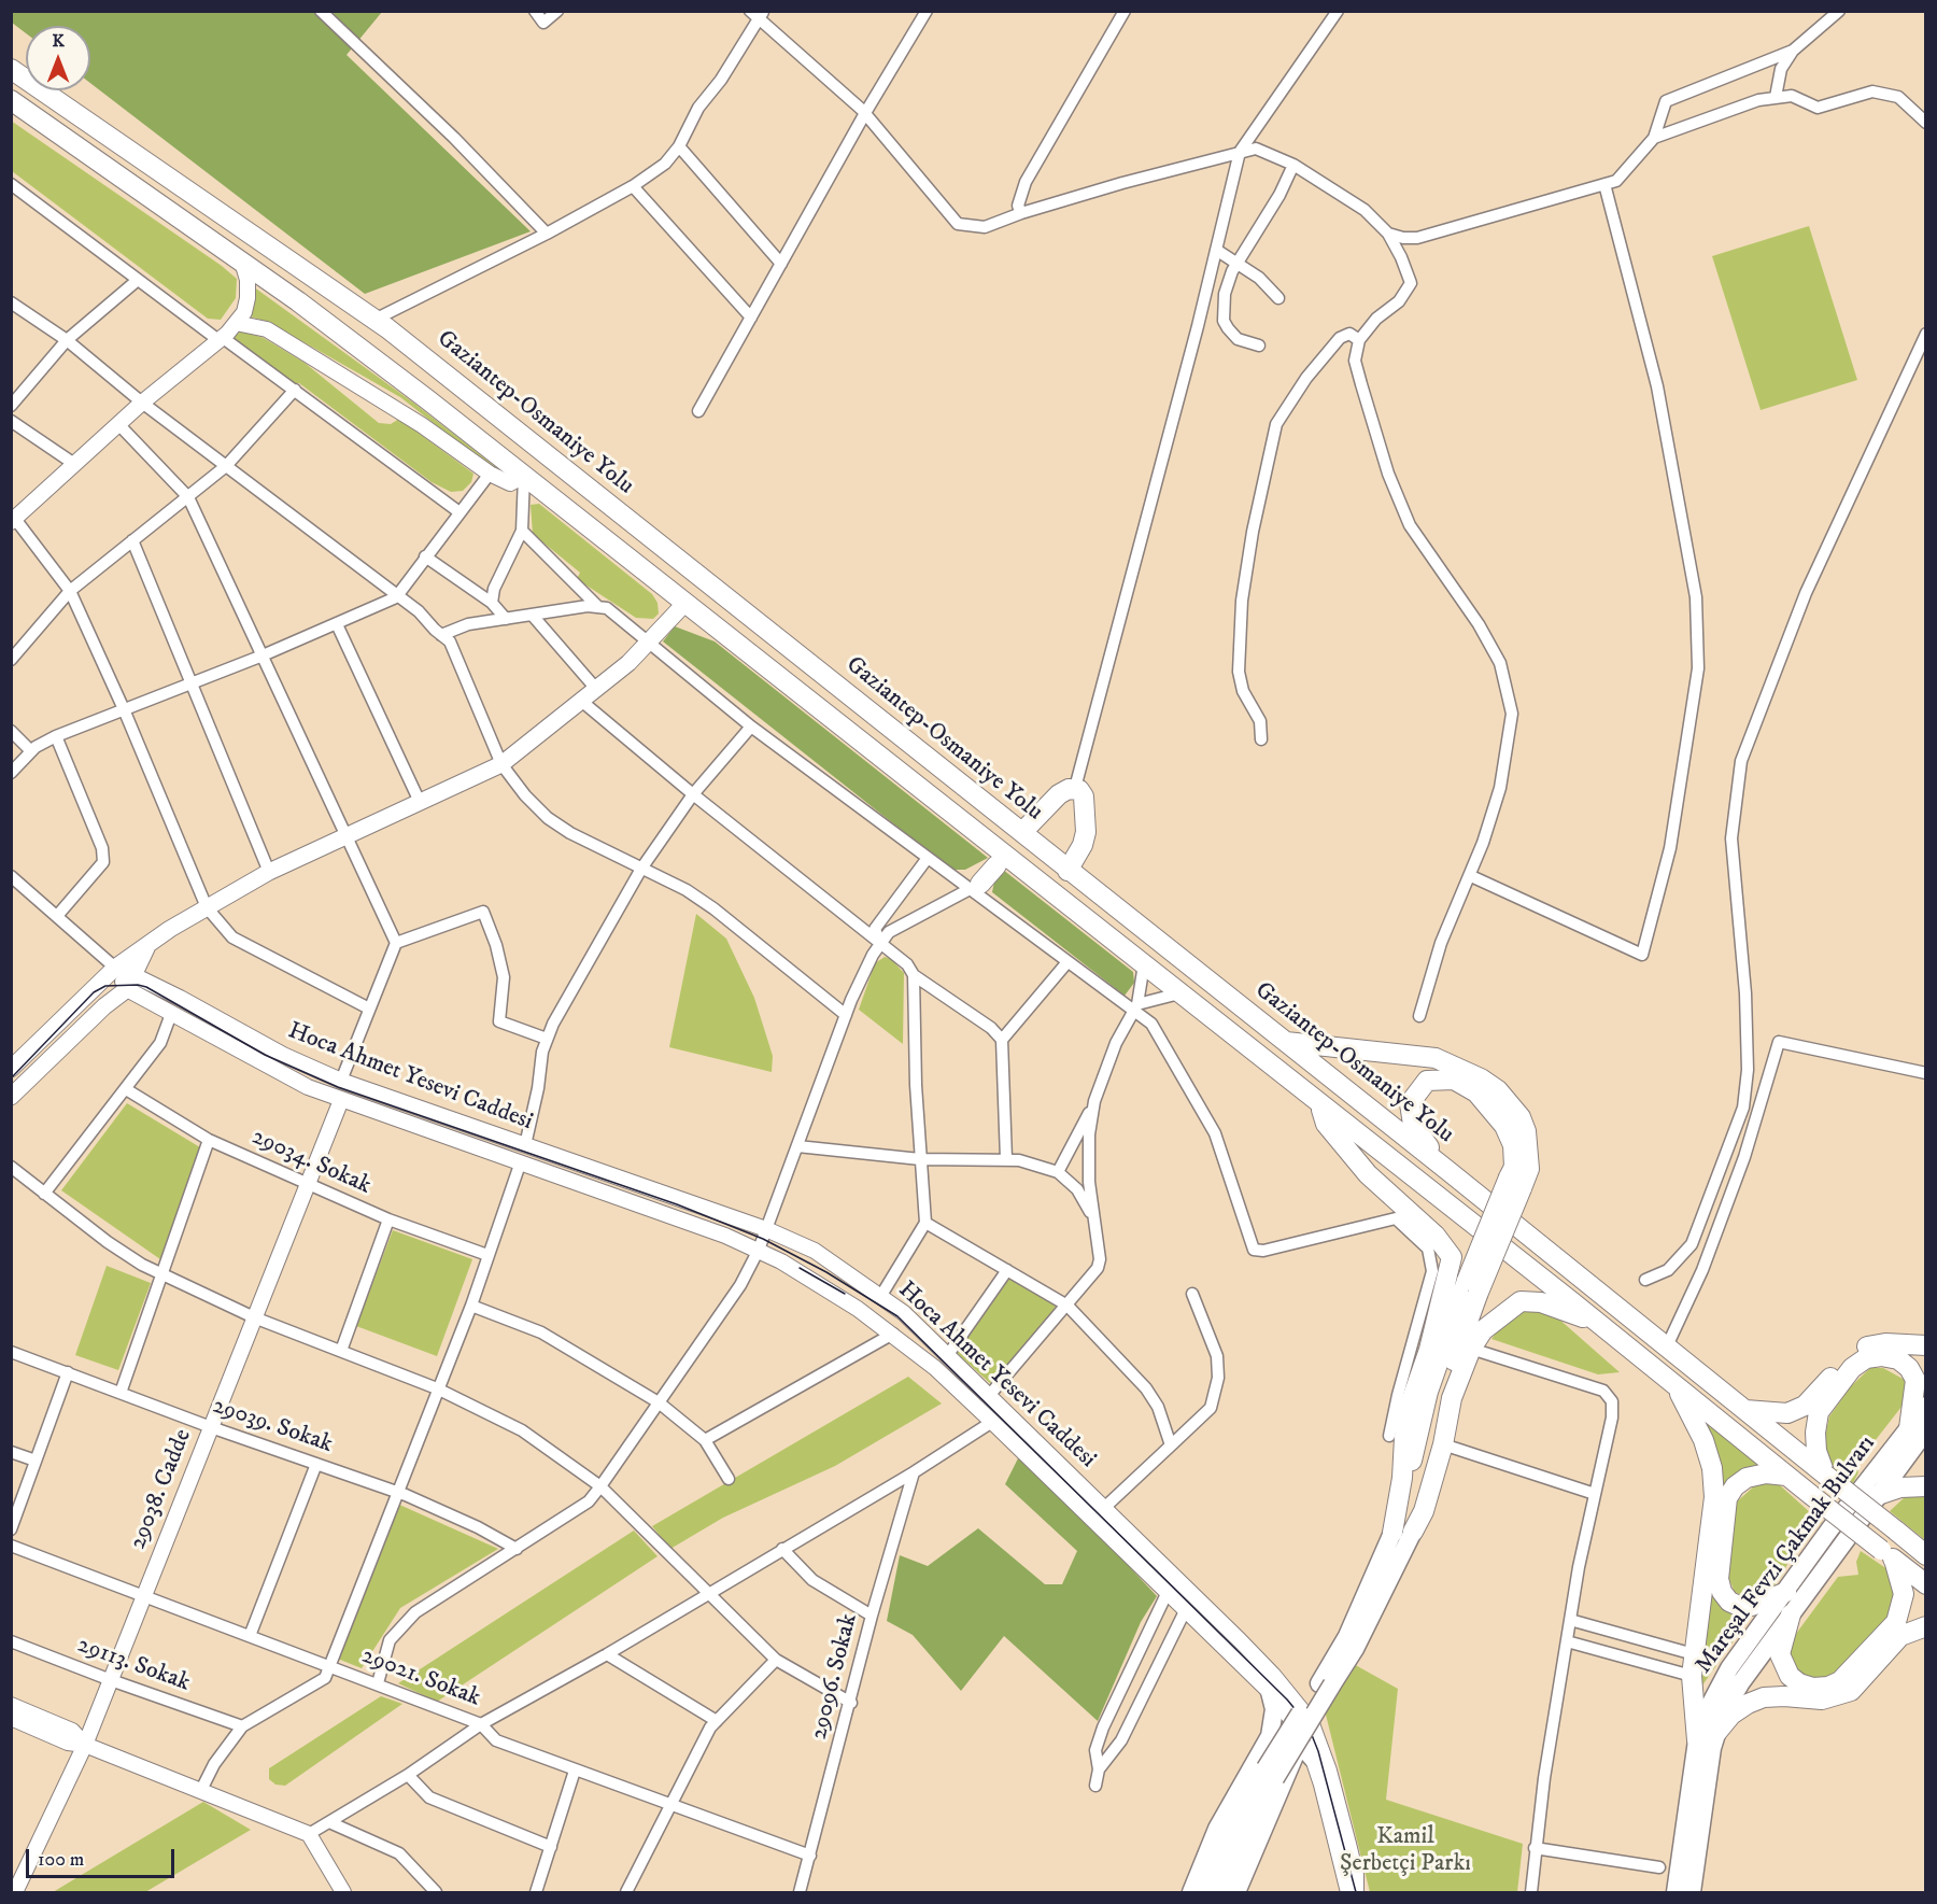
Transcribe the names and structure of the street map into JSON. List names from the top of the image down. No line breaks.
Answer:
{"streets":{"highway":["Gaziantep-Osmaniye Yolu"],"main road":["Mareşal Fevzi Çakmak Bulvarı"],"street":["Hoca Ahmet Yesevi Caddesi","29034. Sokak","29039. Sokak","29038. Cadde","29113. Sokak","29096. Sokak","29021. Sokak"]},"crossings":[["Hoca Ahmet Yesevi Caddesi","29038. Cadde"],["29034. Sokak","29038. Cadde"],["29039. Sokak","29038. Cadde"],["29038. Cadde","29113. Sokak"],["29038. Cadde","29021. Sokak"],["29096. Sokak","29021. Sokak"]],"parks":["Kamil Şerbetçi Parkı"],"scale_bar":"100 m","north":"top"}
